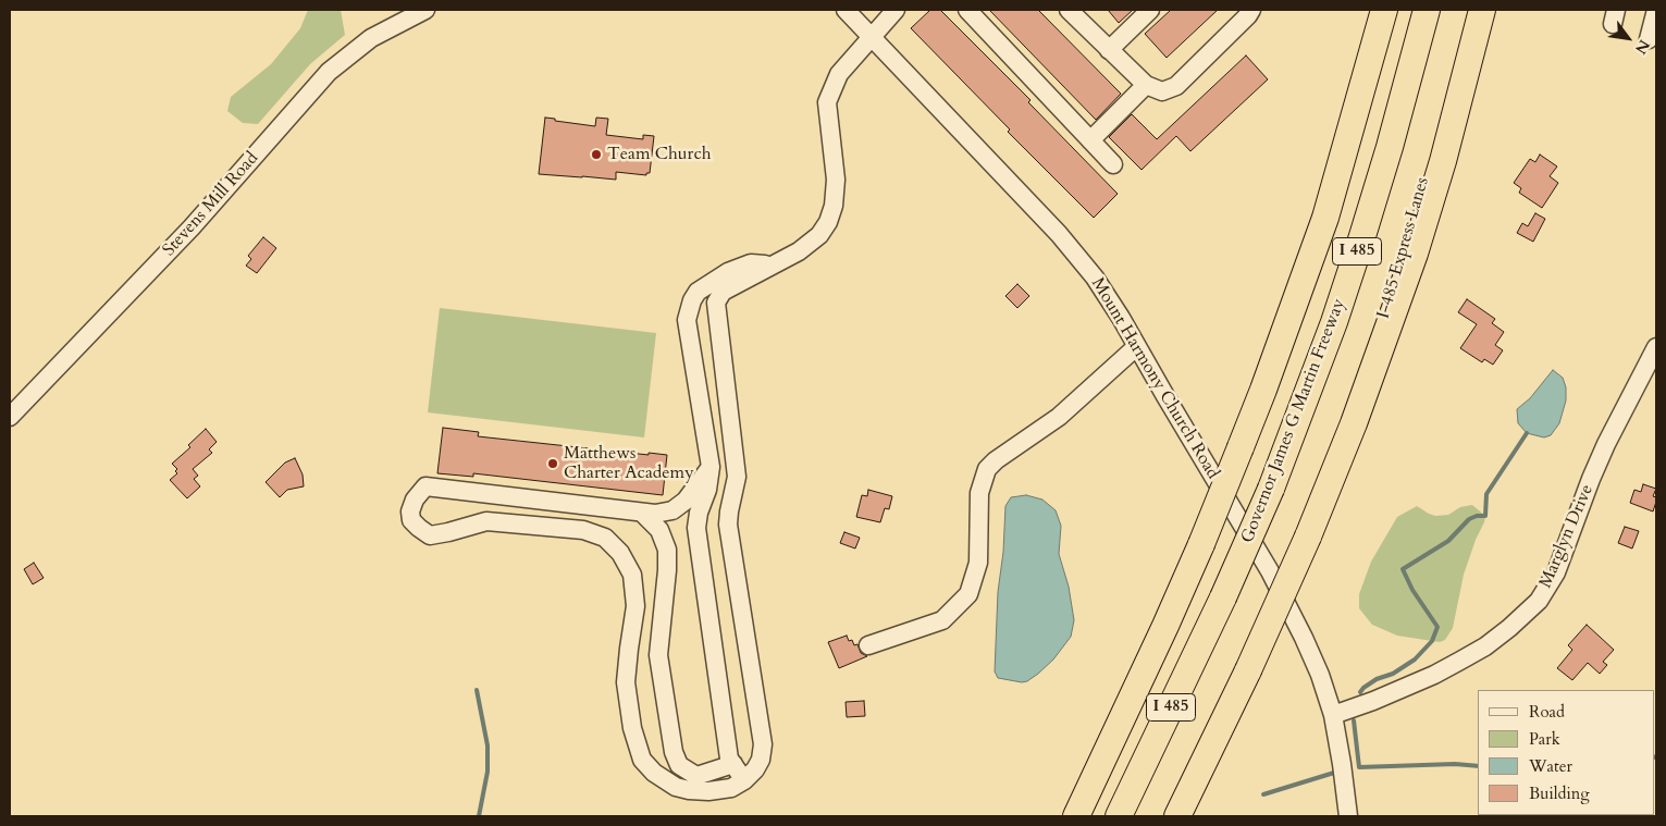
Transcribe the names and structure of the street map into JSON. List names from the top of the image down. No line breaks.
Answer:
{"streets":{"highway":["I-485 Express Lanes","I 485","Governor James G Martin Freeway"],"street":["Stevens Mill Road","Mount Harmony Church Road","Marglyn Drive"]},"crossings":[["I-485 Express Lanes","I 485"],["I-485 Express Lanes","Governor James G Martin Freeway"],["Mount Harmony Church Road","Marglyn Drive"]],"places":["Team Church","Matthews Charter Academy"],"legend":["Road","Park","Water","Building"],"north":"bottom right"}
